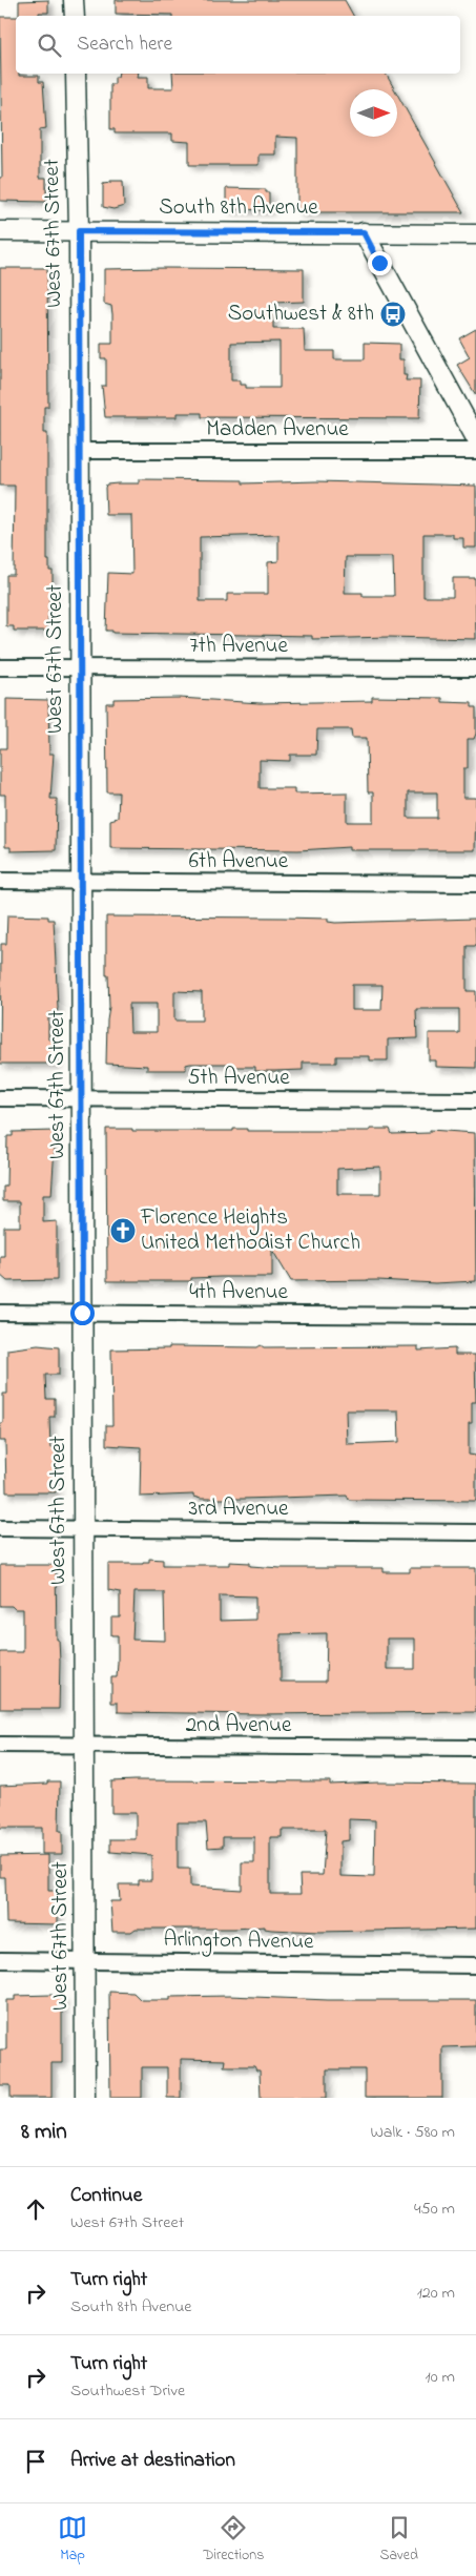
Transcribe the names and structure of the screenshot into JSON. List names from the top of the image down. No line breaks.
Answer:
{"streets":{"street":["South 8th Avenue","West 67th Street","Madden Avenue","7th Avenue","6th Avenue","5th Avenue","4th Avenue","3rd Avenue","2nd Avenue","Arlington Avenue"]},"crossings":[["South 8th Avenue","West 67th Street"],["West 67th Street","Madden Avenue"],["West 67th Street","7th Avenue"],["West 67th Street","6th Avenue"],["West 67th Street","5th Avenue"],["West 67th Street","4th Avenue"],["West 67th Street","3rd Avenue"],["West 67th Street","2nd Avenue"],["West 67th Street","Arlington Avenue"]],"places":{"bus stop":["Southwest & 8th"],"church":["Florence Heights United Methodist Church"]},"north":"right","page":{"search":"Search here","heading":["8 min","Walk · 580 m"],"list":[["Continue","West 67th Street","450 m"],["Turn right","South 8th Avenue","120 m"],["Turn right","Southwest Drive","10 m"],"Arrive at destination"],"nav":["Map","Directions","Saved"]}}
